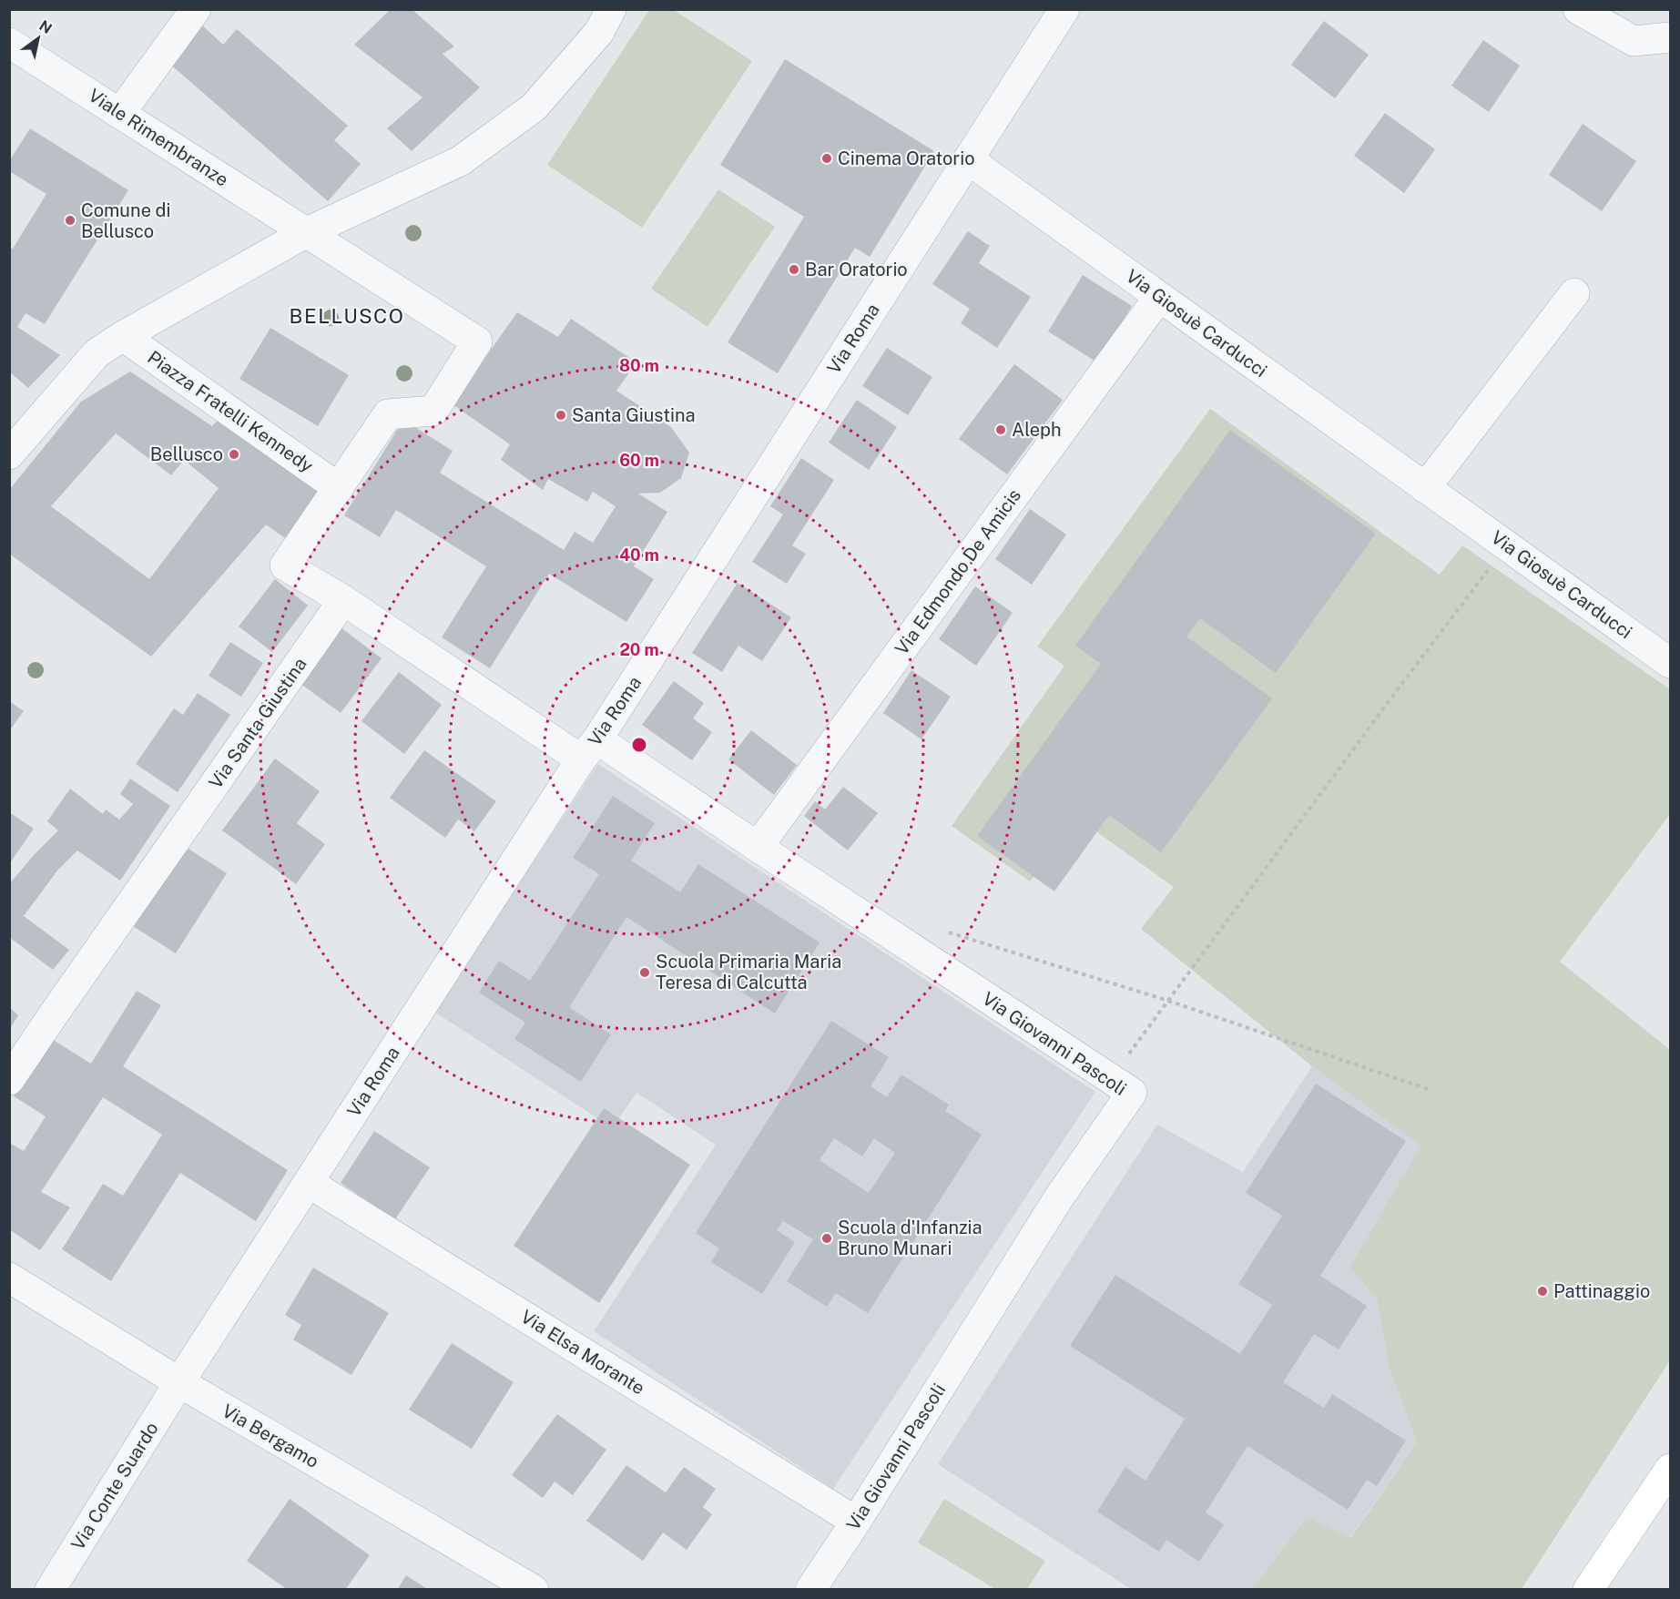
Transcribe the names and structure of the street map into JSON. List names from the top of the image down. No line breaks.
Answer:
{"streets":{"street":["Viale Rimembranze","Via Giosuè Carducci","Via Roma","Piazza Fratelli Kennedy","Via Edmondo De Amicis","Via Santa Giustina","Via Giovanni Pascoli","Via Elsa Morante","Via Bergamo","Via Conte Suardo"]},"crossings":[["Viale Rimembranze","Piazza Fratelli Kennedy"],["Via Giosuè Carducci","Via Roma"],["Via Giosuè Carducci","Via Edmondo De Amicis"],["Via Roma","Via Giovanni Pascoli"],["Via Roma","Via Elsa Morante"],["Via Roma","Via Bergamo"],["Via Roma","Via Conte Suardo"],["Via Edmondo De Amicis","Via Giovanni Pascoli"],["Via Giovanni Pascoli","Via Elsa Morante"],["Via Bergamo","Via Conte Suardo"]],"districts":["BELLUSCO"],"places":["Cinema Oratorio","Comune di Bellusco","Bar Oratorio","Santa Giustina","Aleph","Bellusco","Scuola Primaria Maria Teresa di Calcutta","Scuola d'Infanzia Bruno Munari","Pattinaggio"],"north":"top right","rings":["80 m","60 m","40 m","20 m"]}
